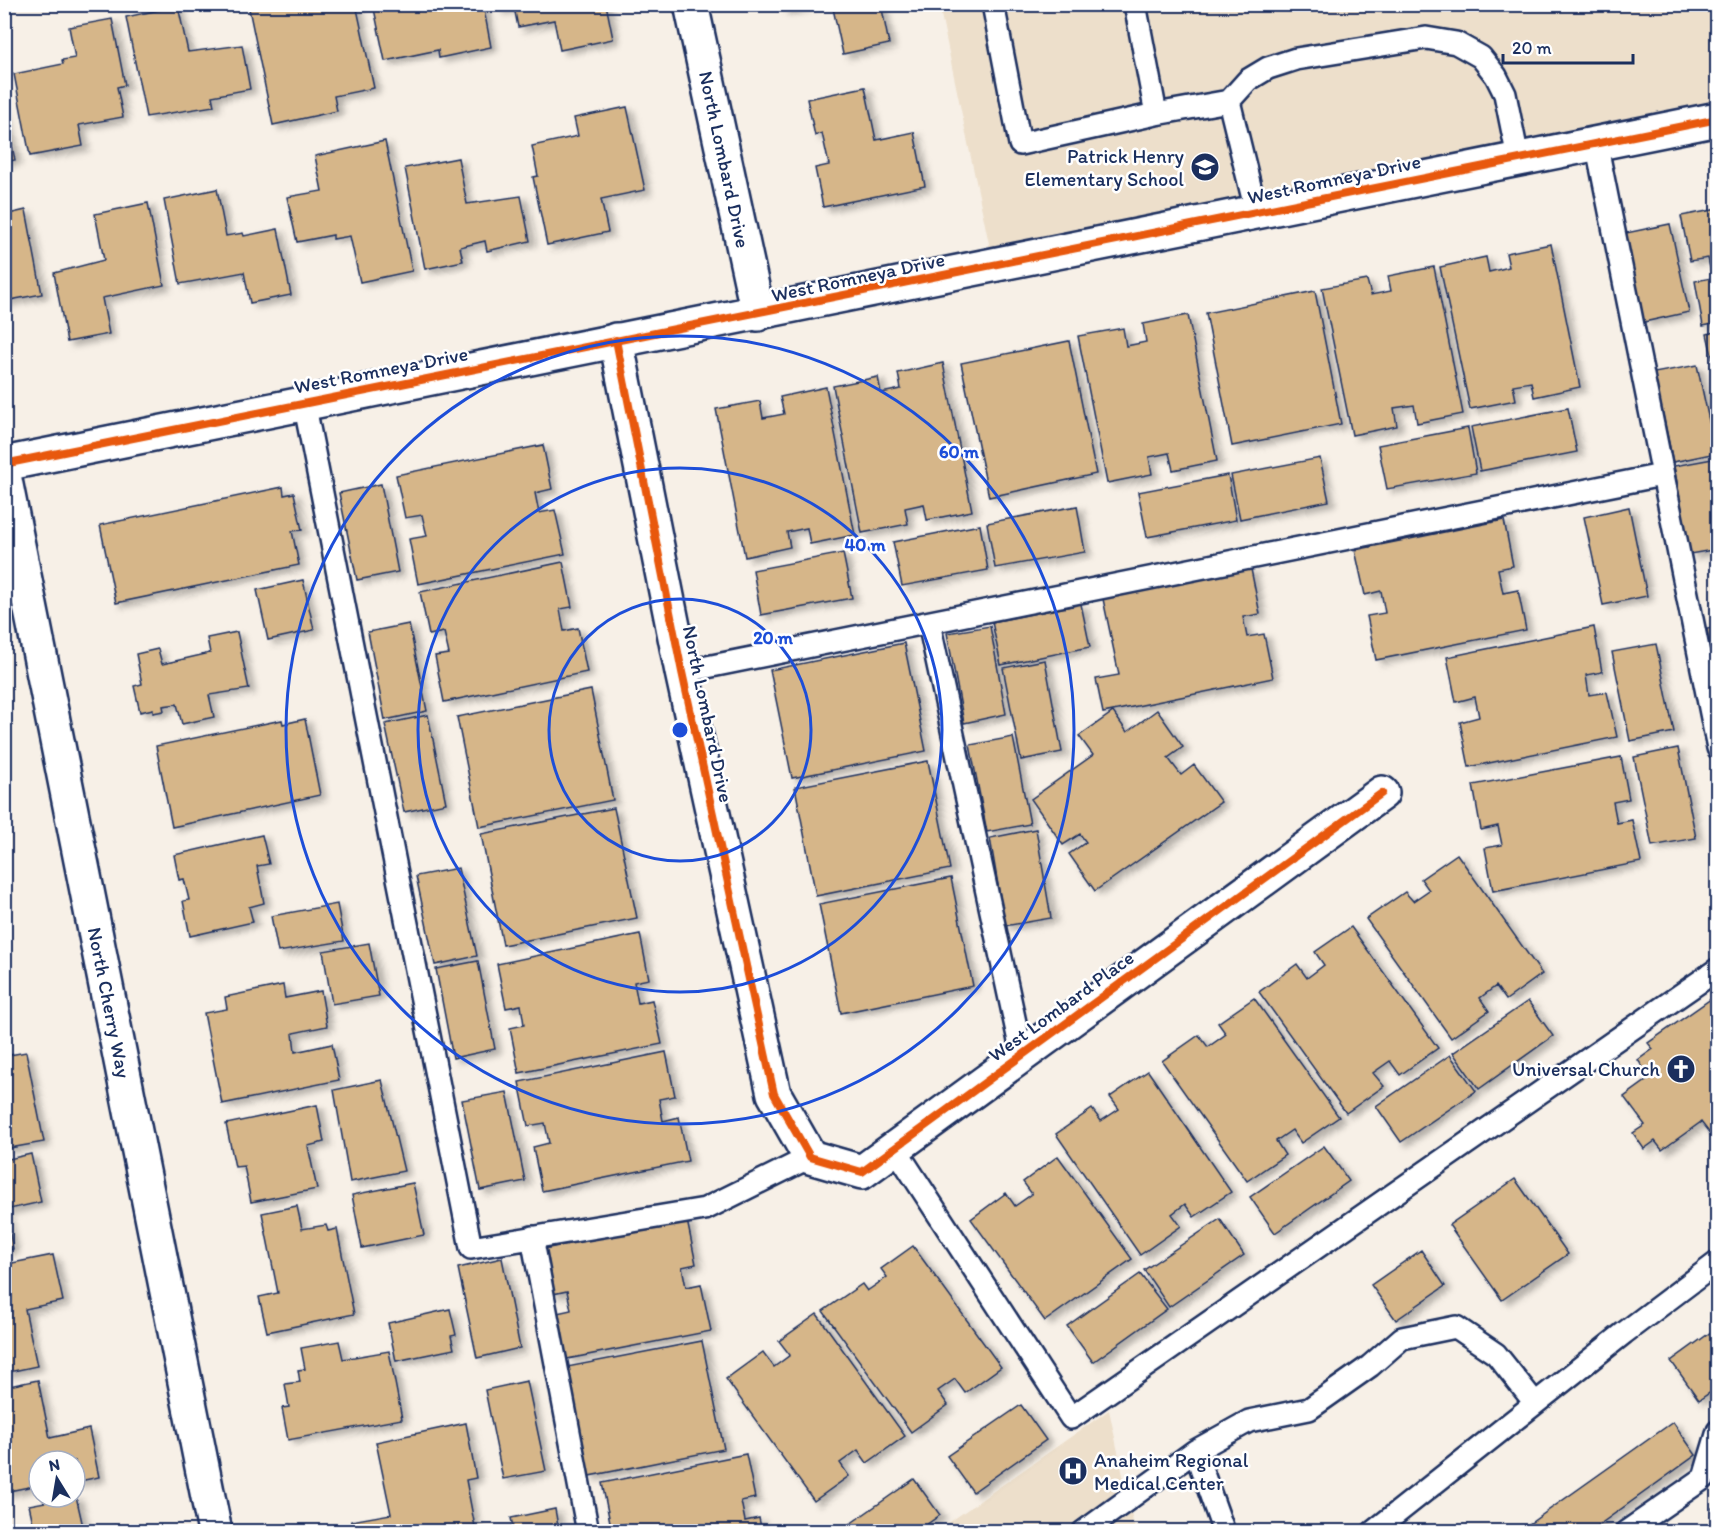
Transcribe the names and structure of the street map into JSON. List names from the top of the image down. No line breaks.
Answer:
{"streets":{"street":["North Lombard Drive","West Romneya Drive","North Cherry Way","West Lombard Place"]},"crossings":[["North Lombard Drive","West Romneya Drive"],["North Lombard Drive","West Lombard Place"]],"places":{"school or university":["Patrick Henry Elementary School"],"church":["Universal Church"],"hospital":["Anaheim Regional Medical Center"]},"scale_bar":"20 m","north":"top","rings":["60 m","40 m","20 m"]}
